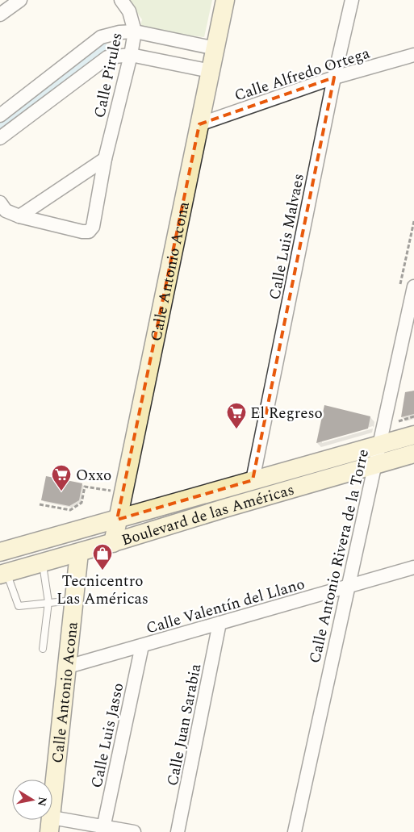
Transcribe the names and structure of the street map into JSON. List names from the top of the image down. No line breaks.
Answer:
{"streets":{"main road":["Calle Antonio Acona","Boulevard de las Américas"],"street":["Calle Alfredo Ortega","Calle Pirules","Calle Luis Malvaes","Calle Antonio Rivera de la Torre","Calle Valentín del Llano","Calle Juan Sarabia","Calle Luis Jasso"]},"crossings":[["Calle Alfredo Ortega","Calle Luis Malvaes"],["Calle Alfredo Ortega","Calle Antonio Acona"],["Calle Luis Malvaes","Boulevard de las Américas"],["Calle Antonio Acona","Boulevard de las Américas"],["Calle Antonio Acona","Calle Valentín del Llano"],["Boulevard de las Américas","Calle Antonio Rivera de la Torre"],["Calle Antonio Rivera de la Torre","Calle Valentín del Llano"],["Calle Valentín del Llano","Calle Juan Sarabia"],["Calle Valentín del Llano","Calle Luis Jasso"]],"places":{"supermarket":["El Regreso","Oxxo"],"shop":["Tecnicentro Las Américas"]},"north":"right"}
